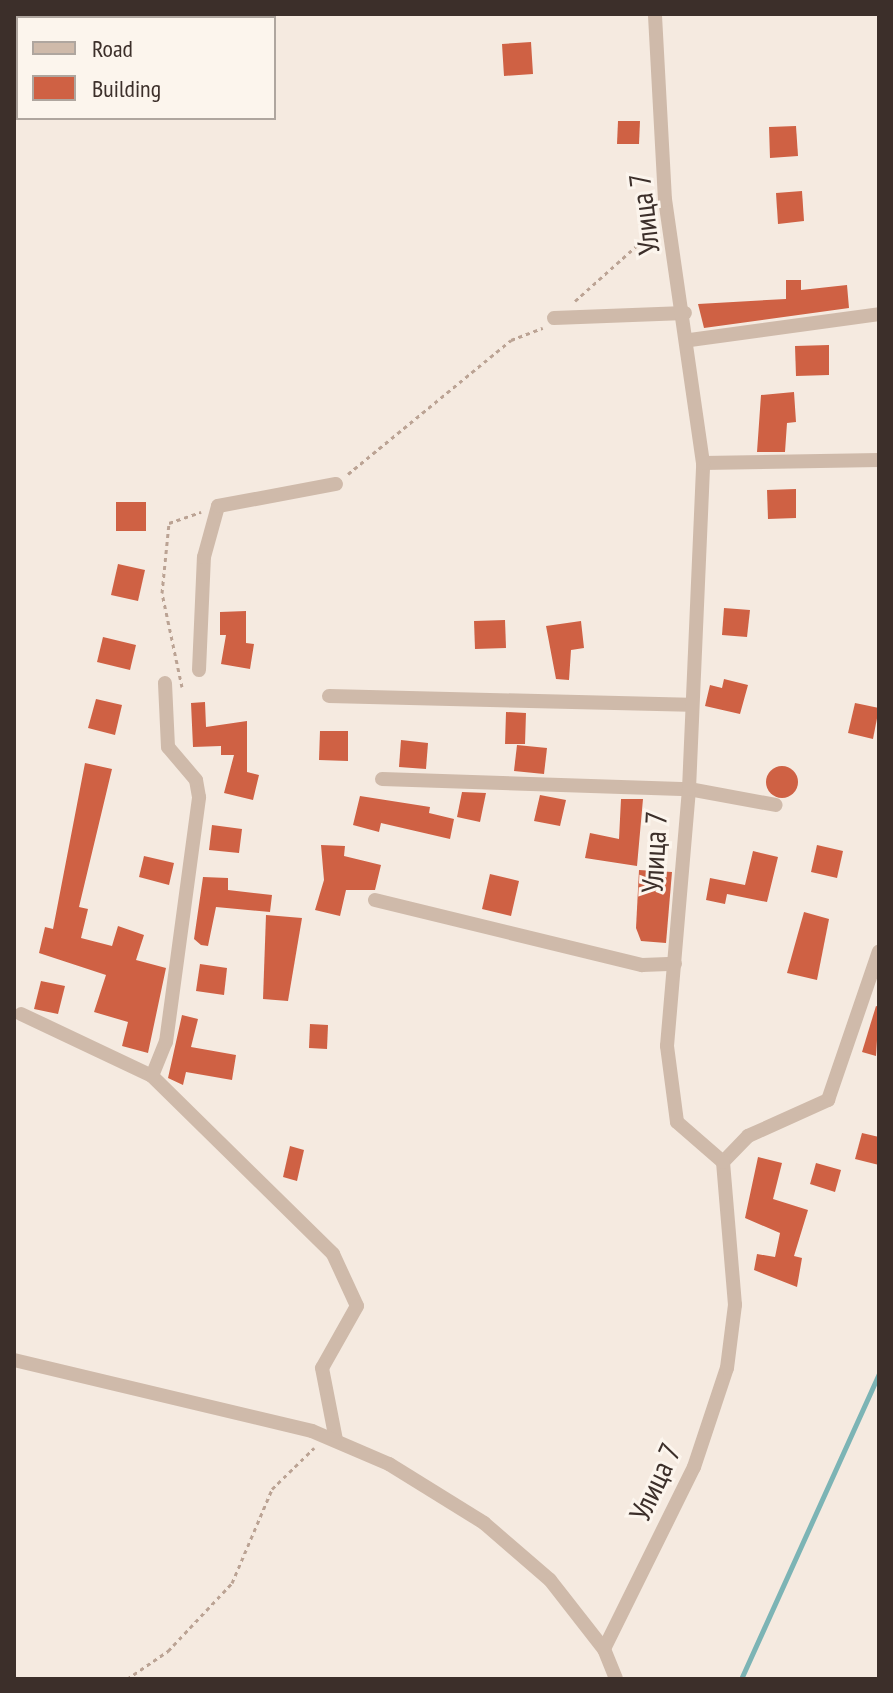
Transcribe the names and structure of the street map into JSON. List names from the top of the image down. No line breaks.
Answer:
{"streets":{"street":["Улица 7"]},"legend":["Road","Building"]}
